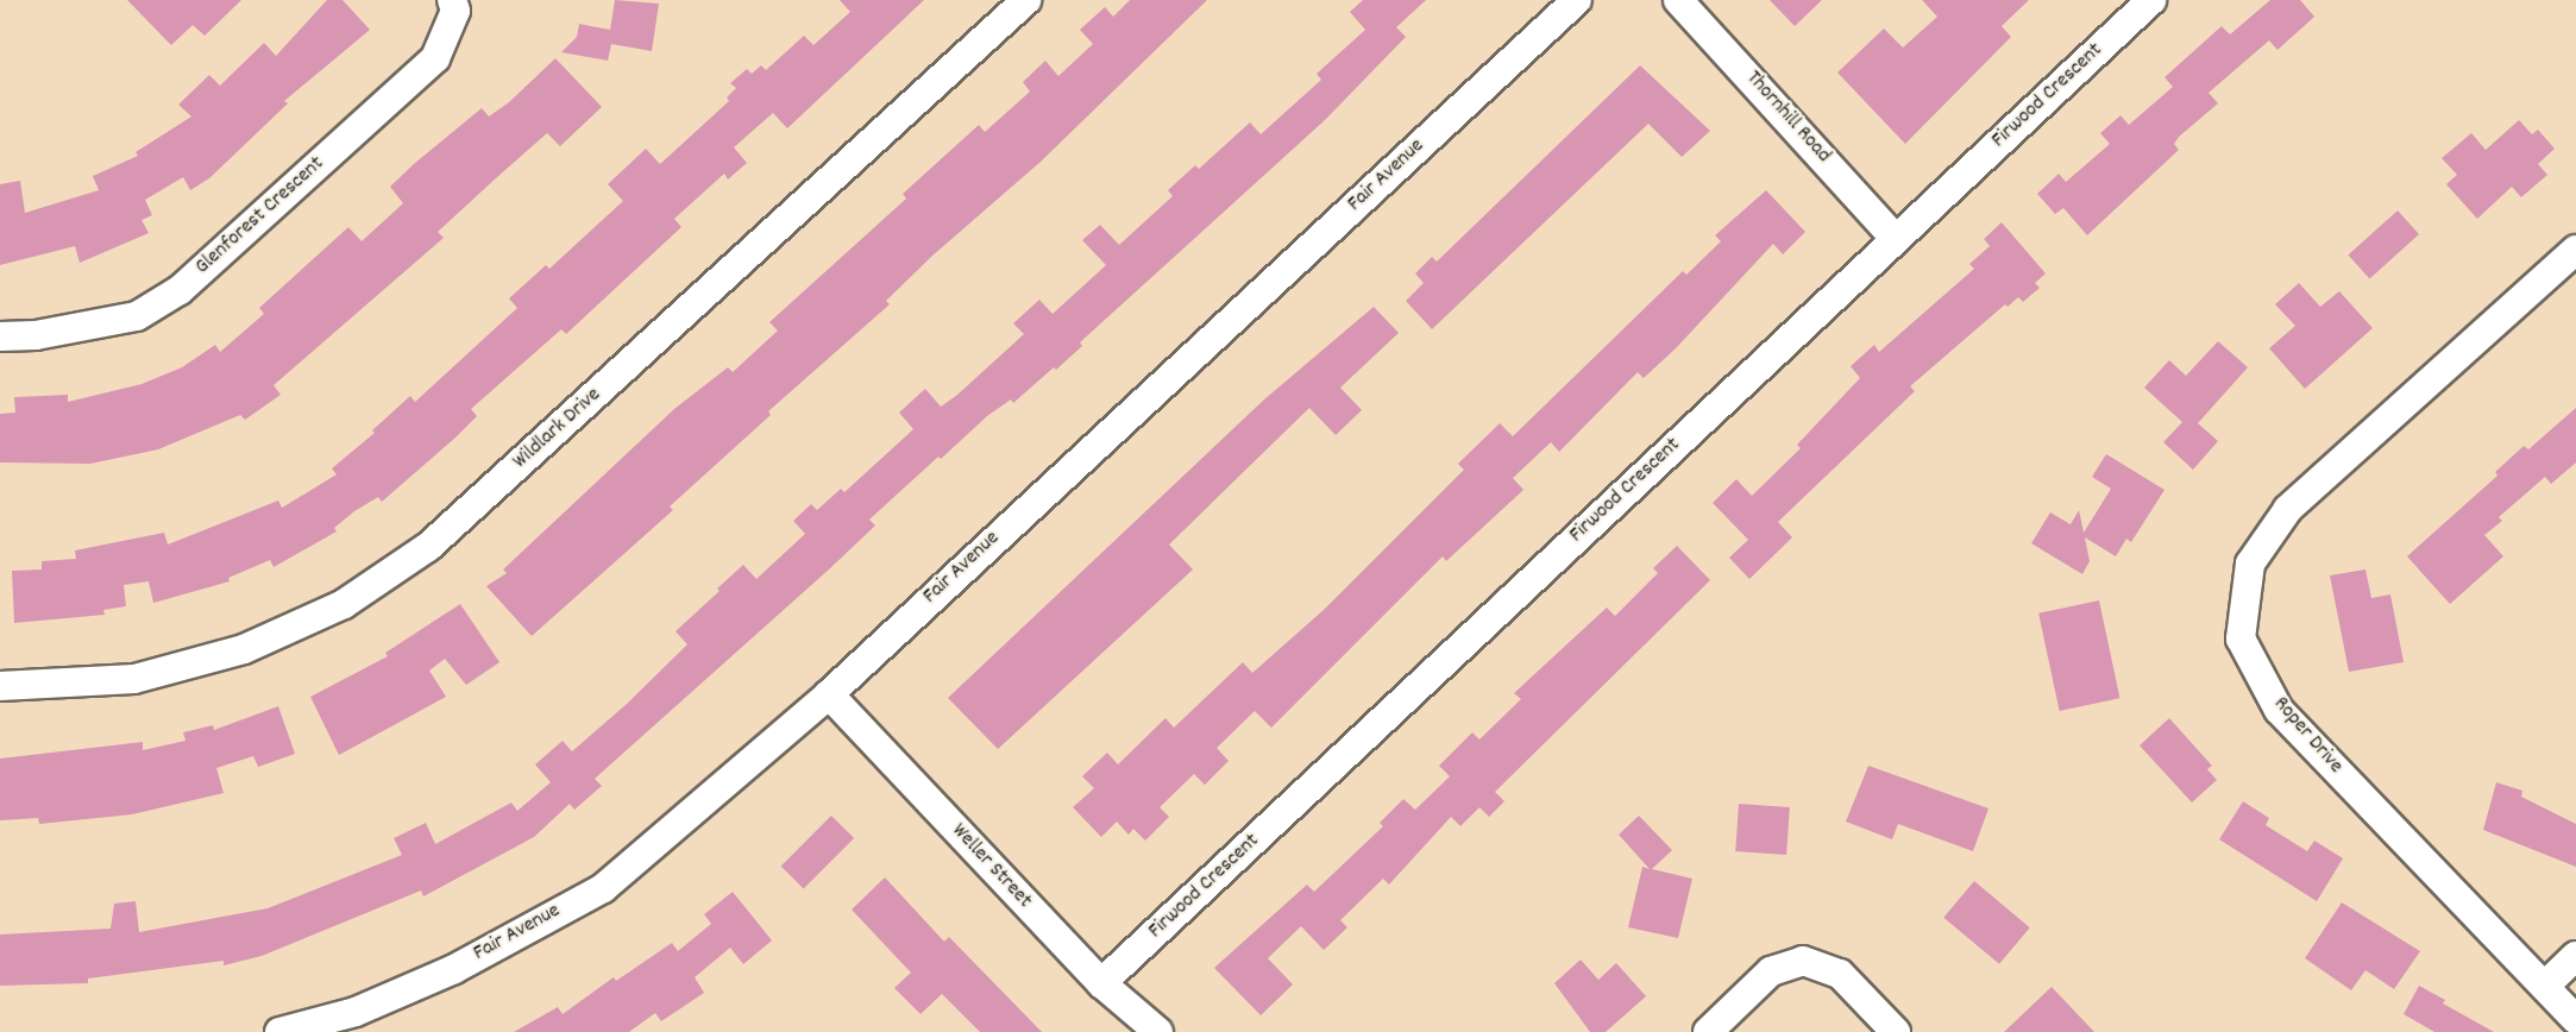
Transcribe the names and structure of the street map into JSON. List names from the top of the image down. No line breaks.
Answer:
{"streets":{"street":["Firwood Crescent","Thornhill Road","Fair Avenue","Glenforest Crescent","Wildlark Drive","Roper Drive","Weller Street"]},"crossings":[["Firwood Crescent","Thornhill Road"],["Firwood Crescent","Weller Street"],["Fair Avenue","Weller Street"]]}
